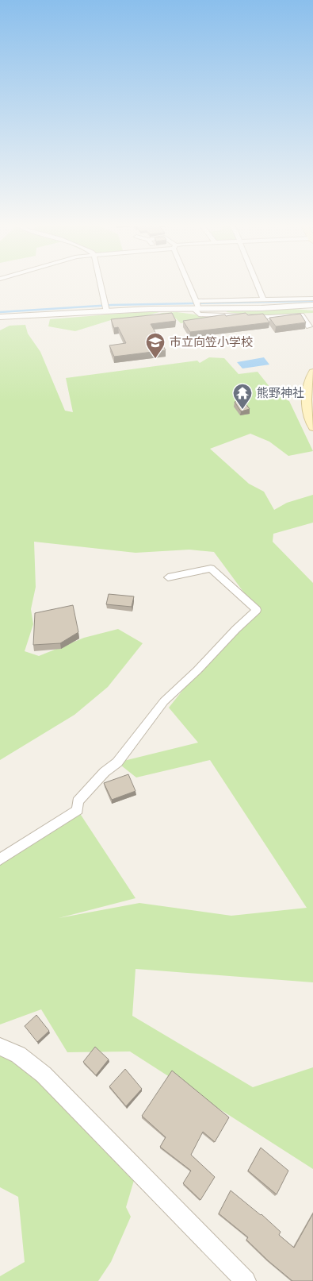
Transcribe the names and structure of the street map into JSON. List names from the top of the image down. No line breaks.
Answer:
{"places":{"school or university":["市立向笠小学校"],"temple":["熊野神社"]}}
